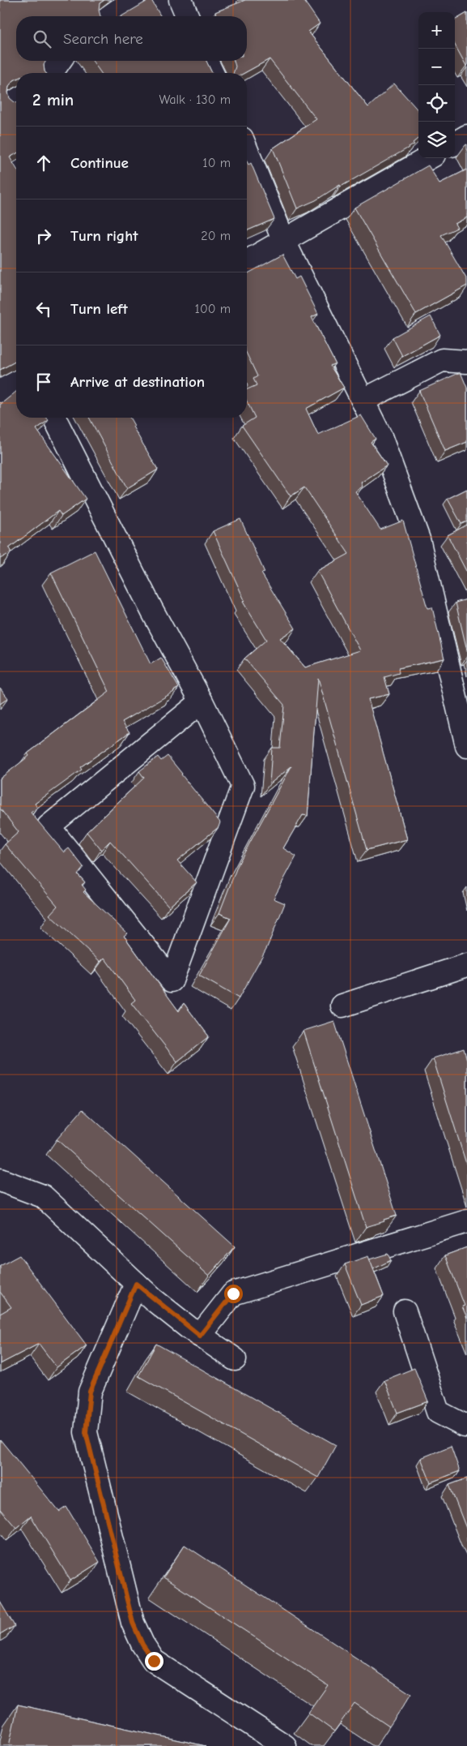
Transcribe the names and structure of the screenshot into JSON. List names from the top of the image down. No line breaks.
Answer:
{"page":{"map_buttons":["+","−"],"search":"Search here","heading":["2 min","Walk · 130 m"],"list":[["Continue","10 m"],["Turn right","20 m"],["Turn left","100 m"],"Arrive at destination"]}}
